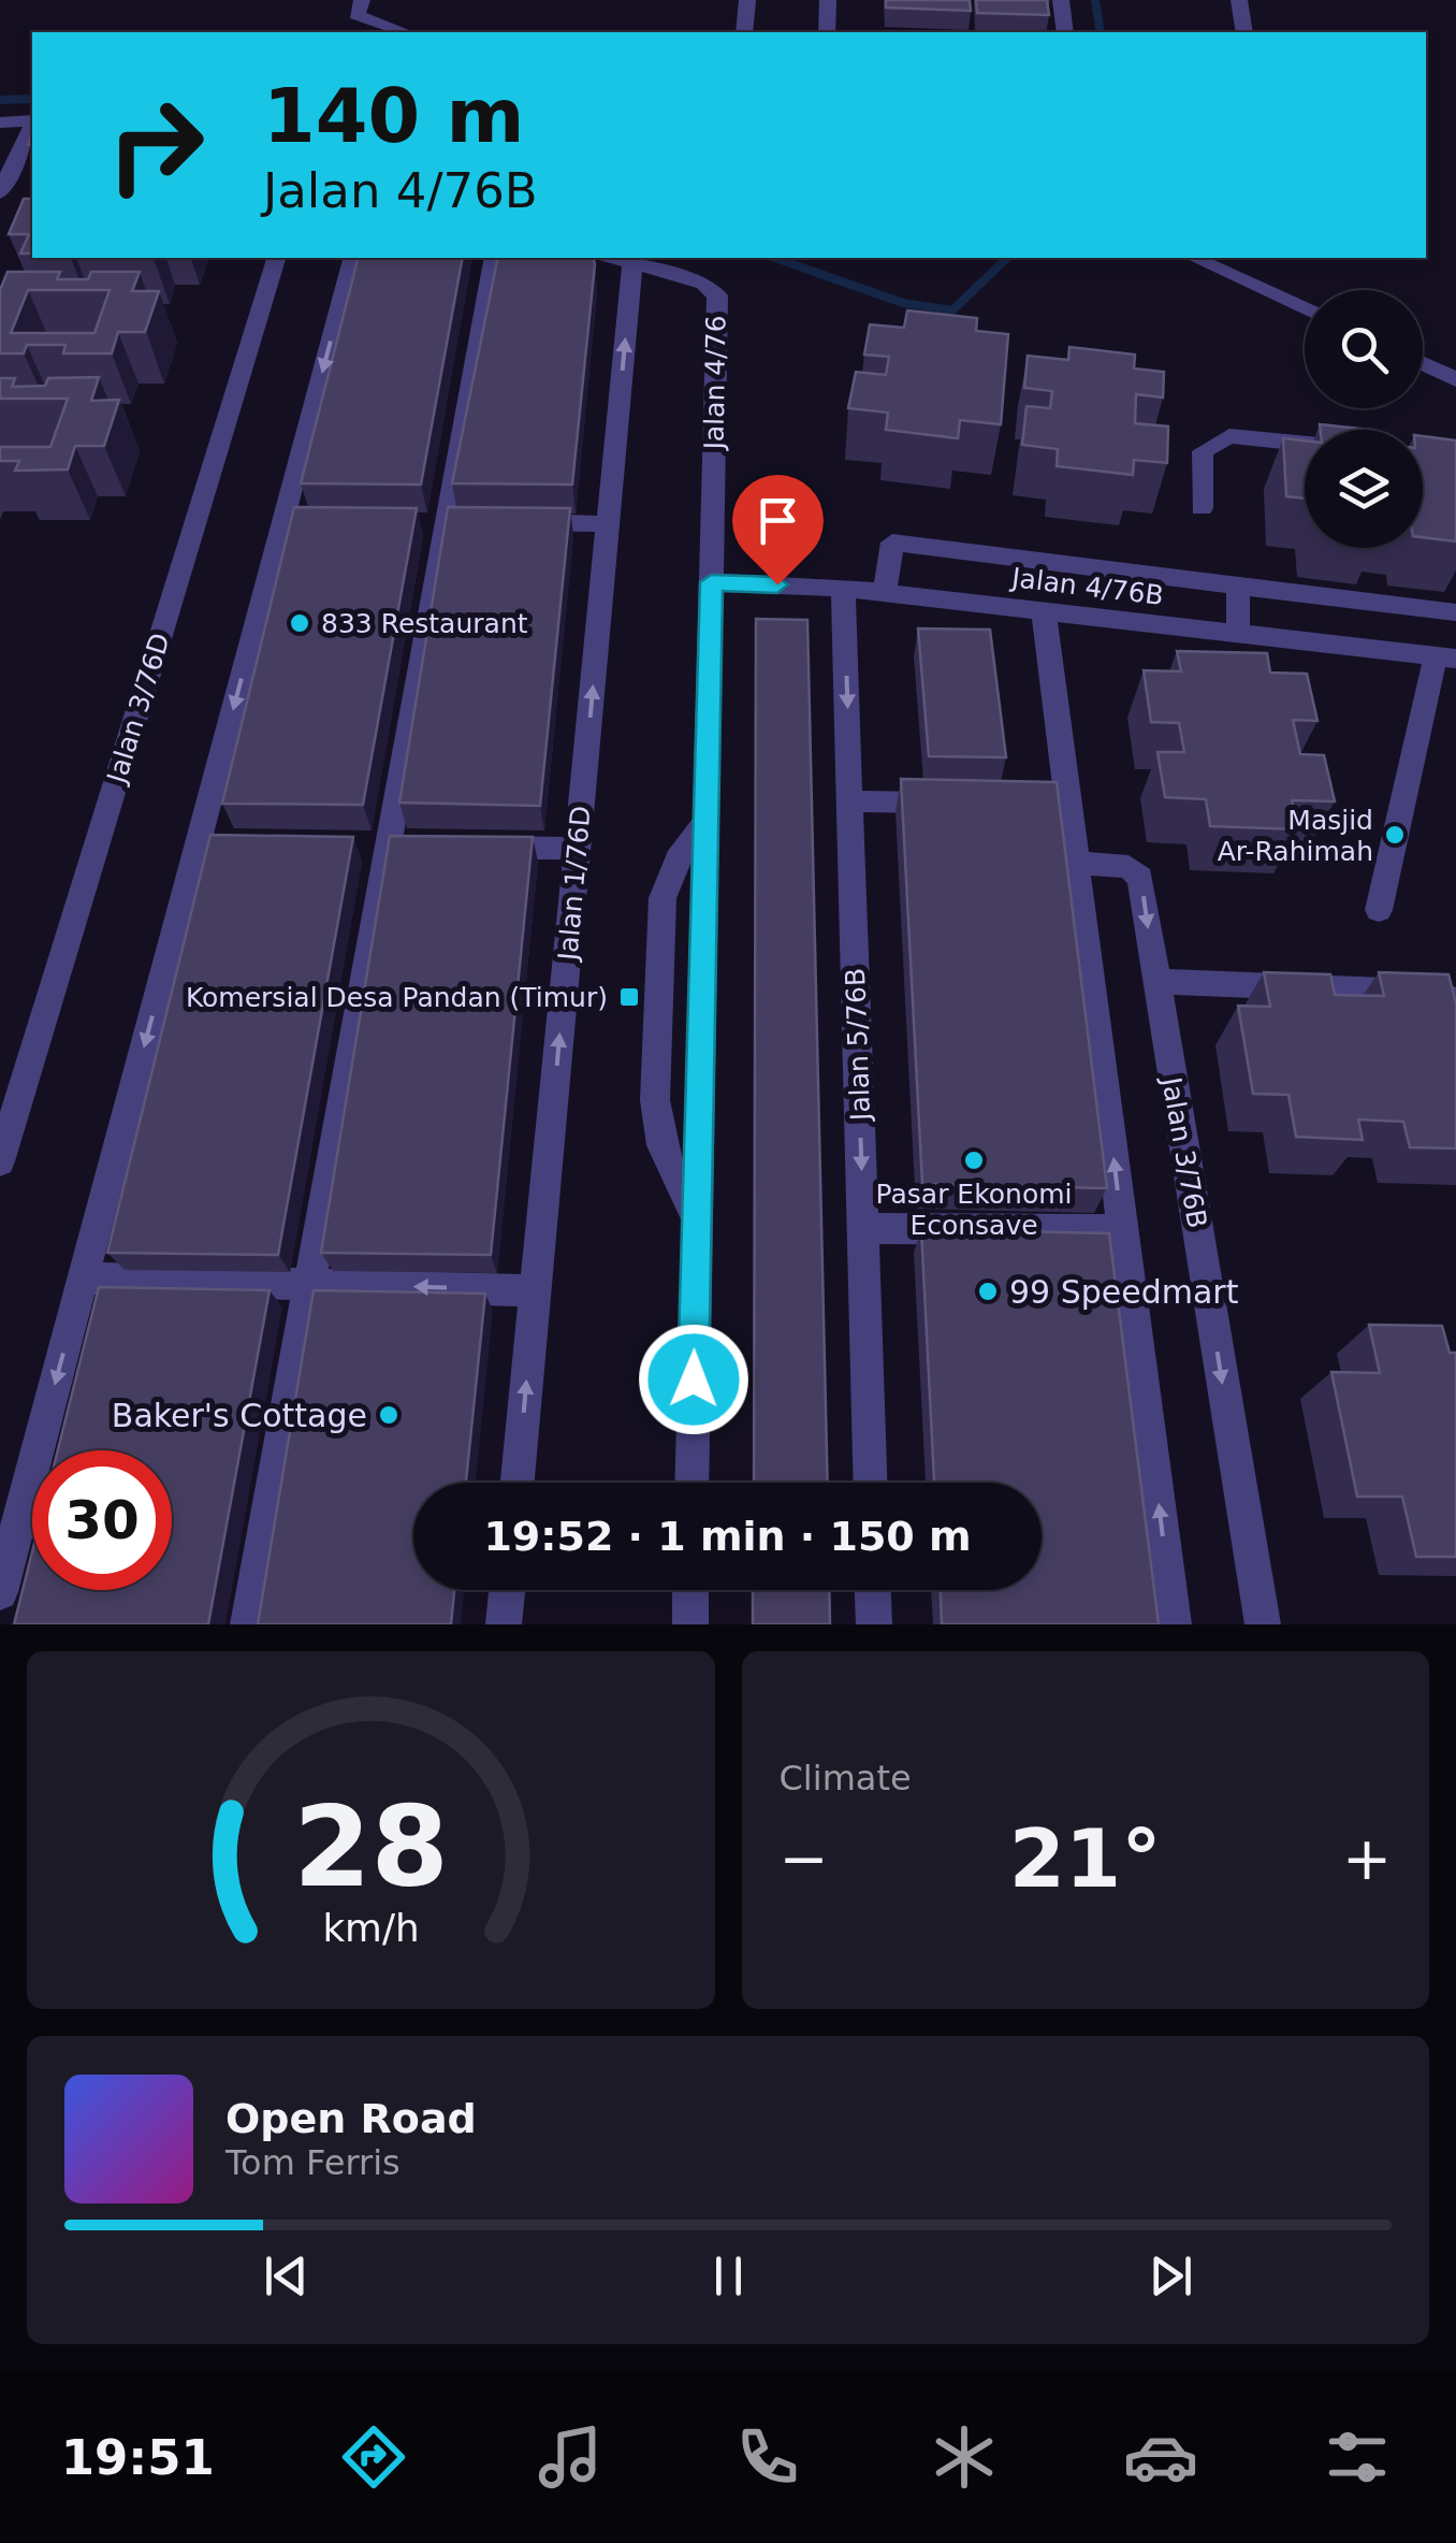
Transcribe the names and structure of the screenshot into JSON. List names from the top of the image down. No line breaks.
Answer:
{"streets":{"street":["Jalan 4/76","Jalan 4/76B","Jalan 3/76D","Jalan 1/76D","Jalan 5/76B","Jalan 3/76B"]},"crossings":[["Jalan 4/76","Jalan 4/76B"],["Jalan 4/76B","Jalan 5/76B"]],"places":{"other":["833 Restaurant","Masjid Ar-Rahimah","Pasar Ekonomi Econsave","99 Speedmart","Baker's Cottage"],"transit":["Komersial Desa Pandan (Timur)"]},"page":{"turn":["140 m","Jalan 4/76B"],"limit":"30","trip":"19:52 · 1 min · 150 m","tile":"Climate","heat":["−","21°","+"],"song":["Open Road","Tom Ferris"],"tabs":"19:51","gauge":["28","km/h"]}}
